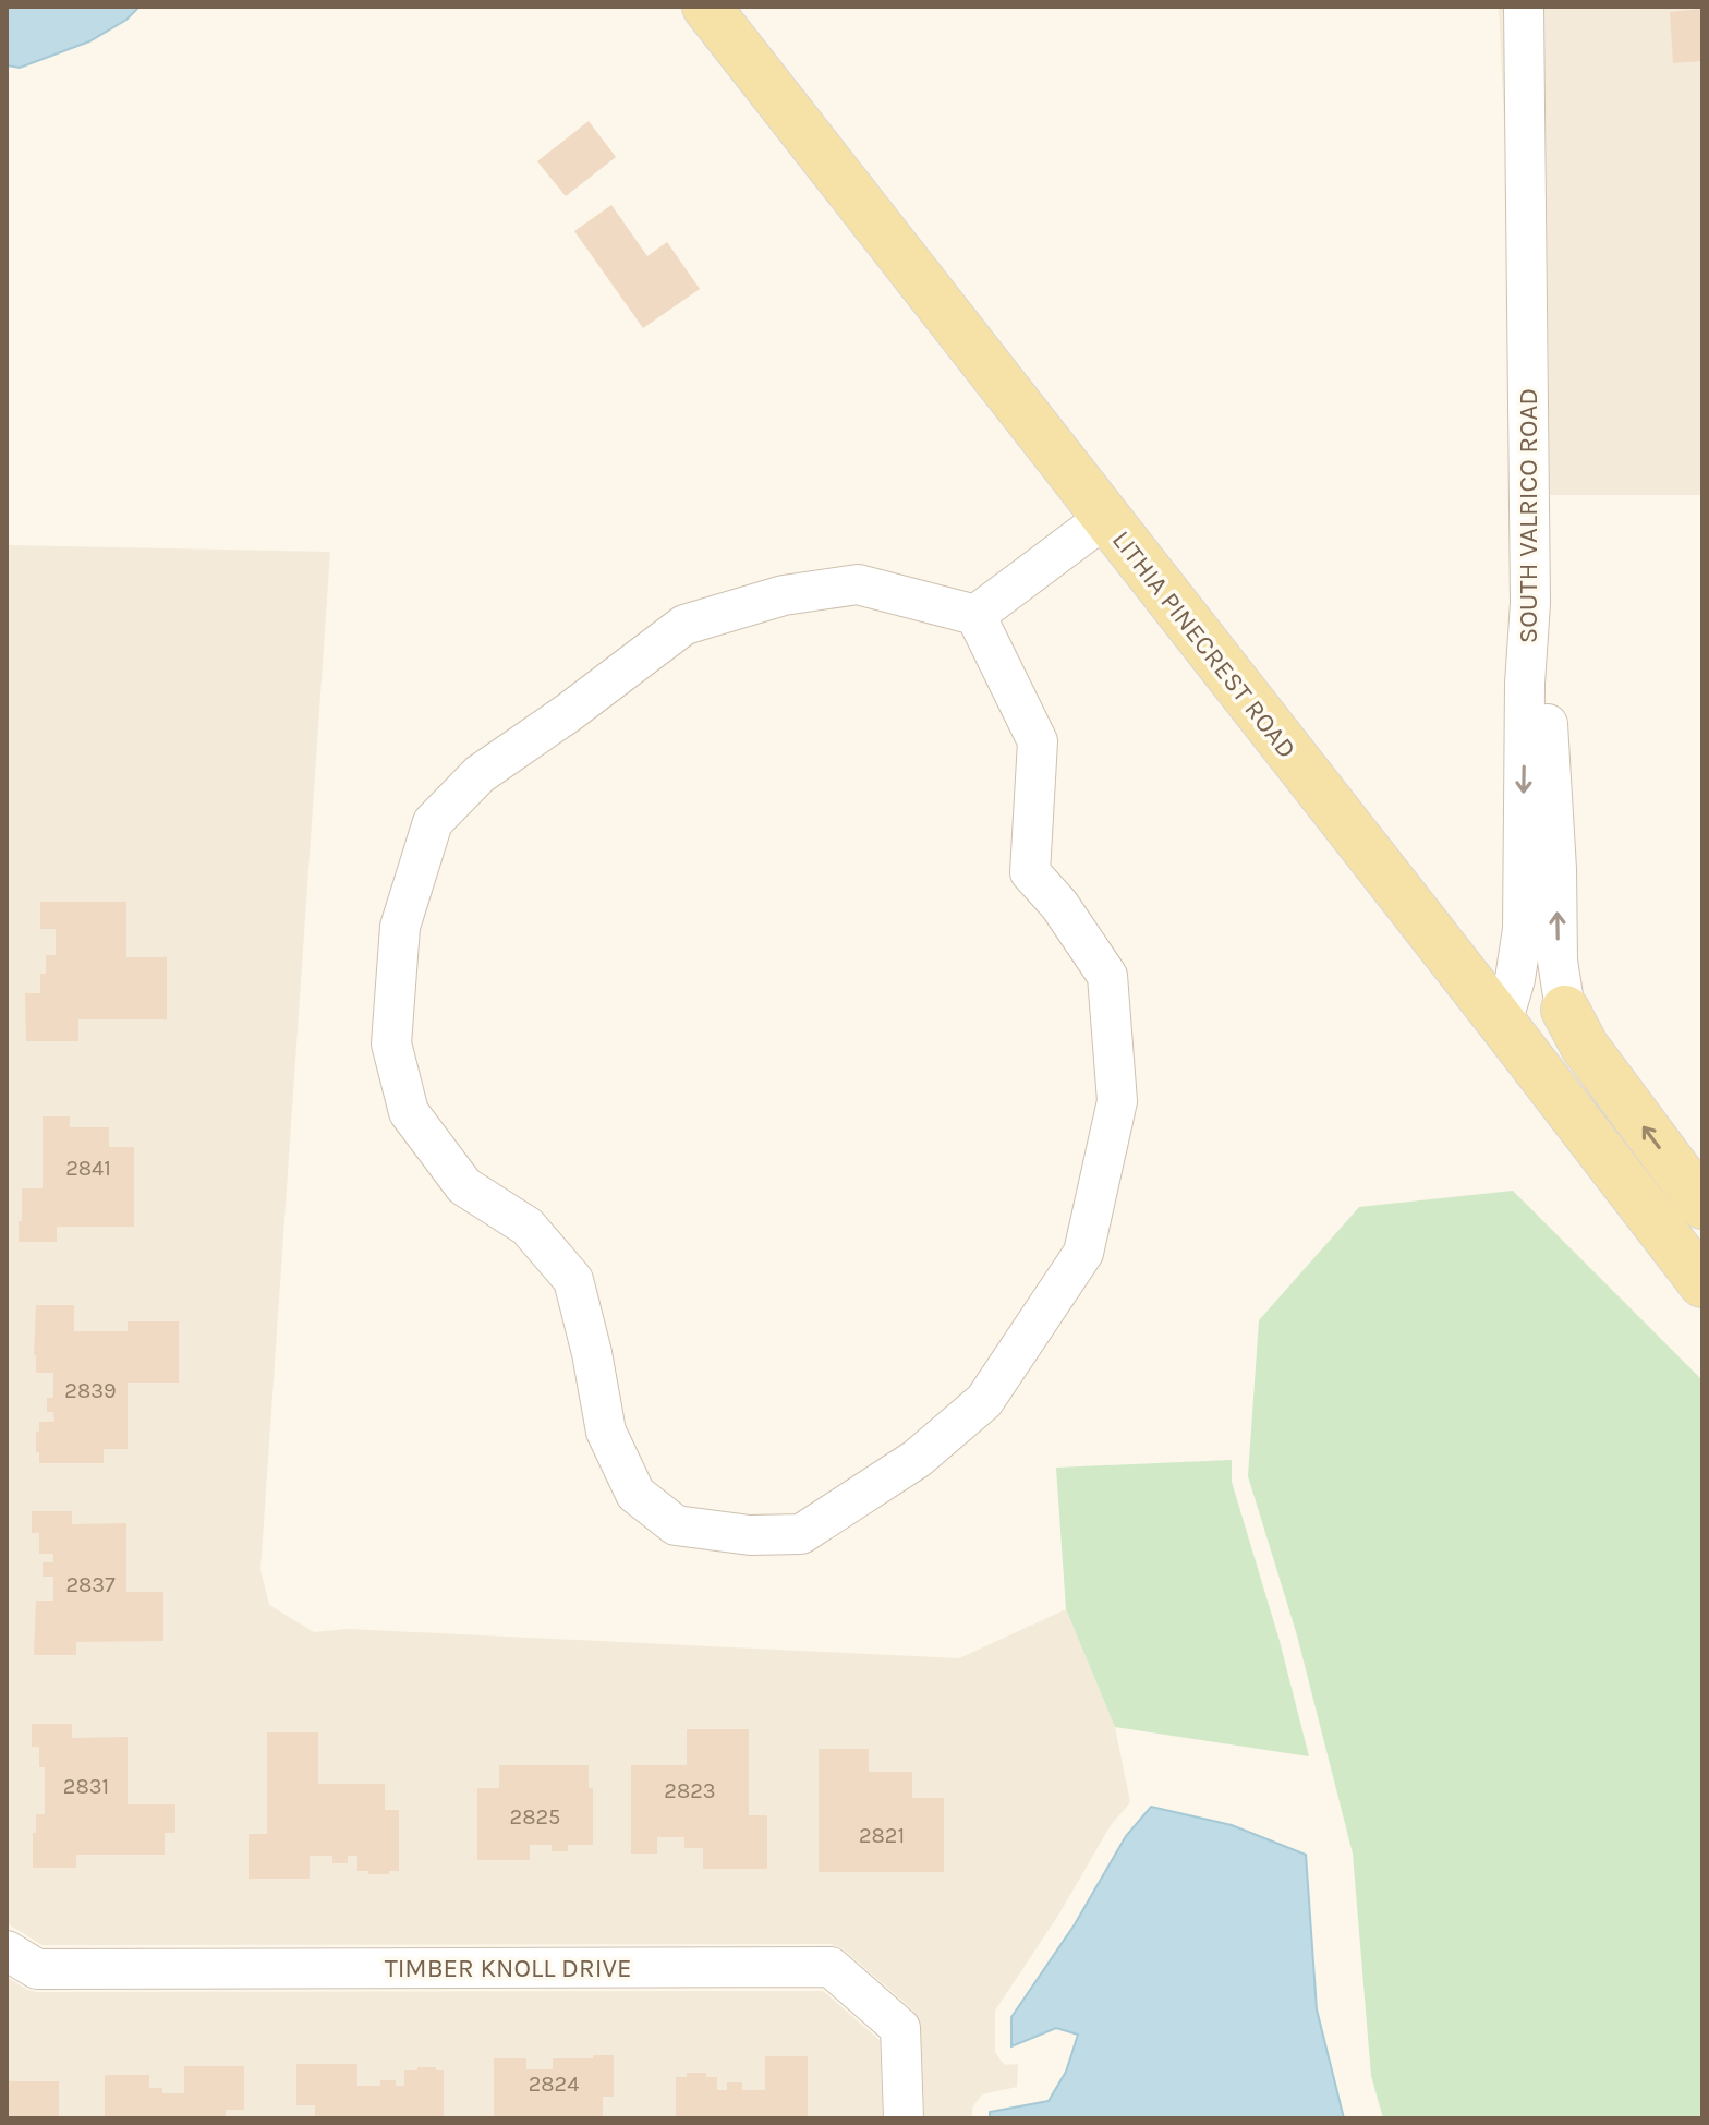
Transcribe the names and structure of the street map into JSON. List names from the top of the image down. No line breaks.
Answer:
{"streets":{"main road":["LITHIA PINECREST ROAD"],"street":["SOUTH VALRICO ROAD","TIMBER KNOLL DRIVE"]},"crossings":[["SOUTH VALRICO ROAD","LITHIA PINECREST ROAD"]],"house_numbers":["2841","2839","2837","2831","2823","2825","2821","2824"]}
